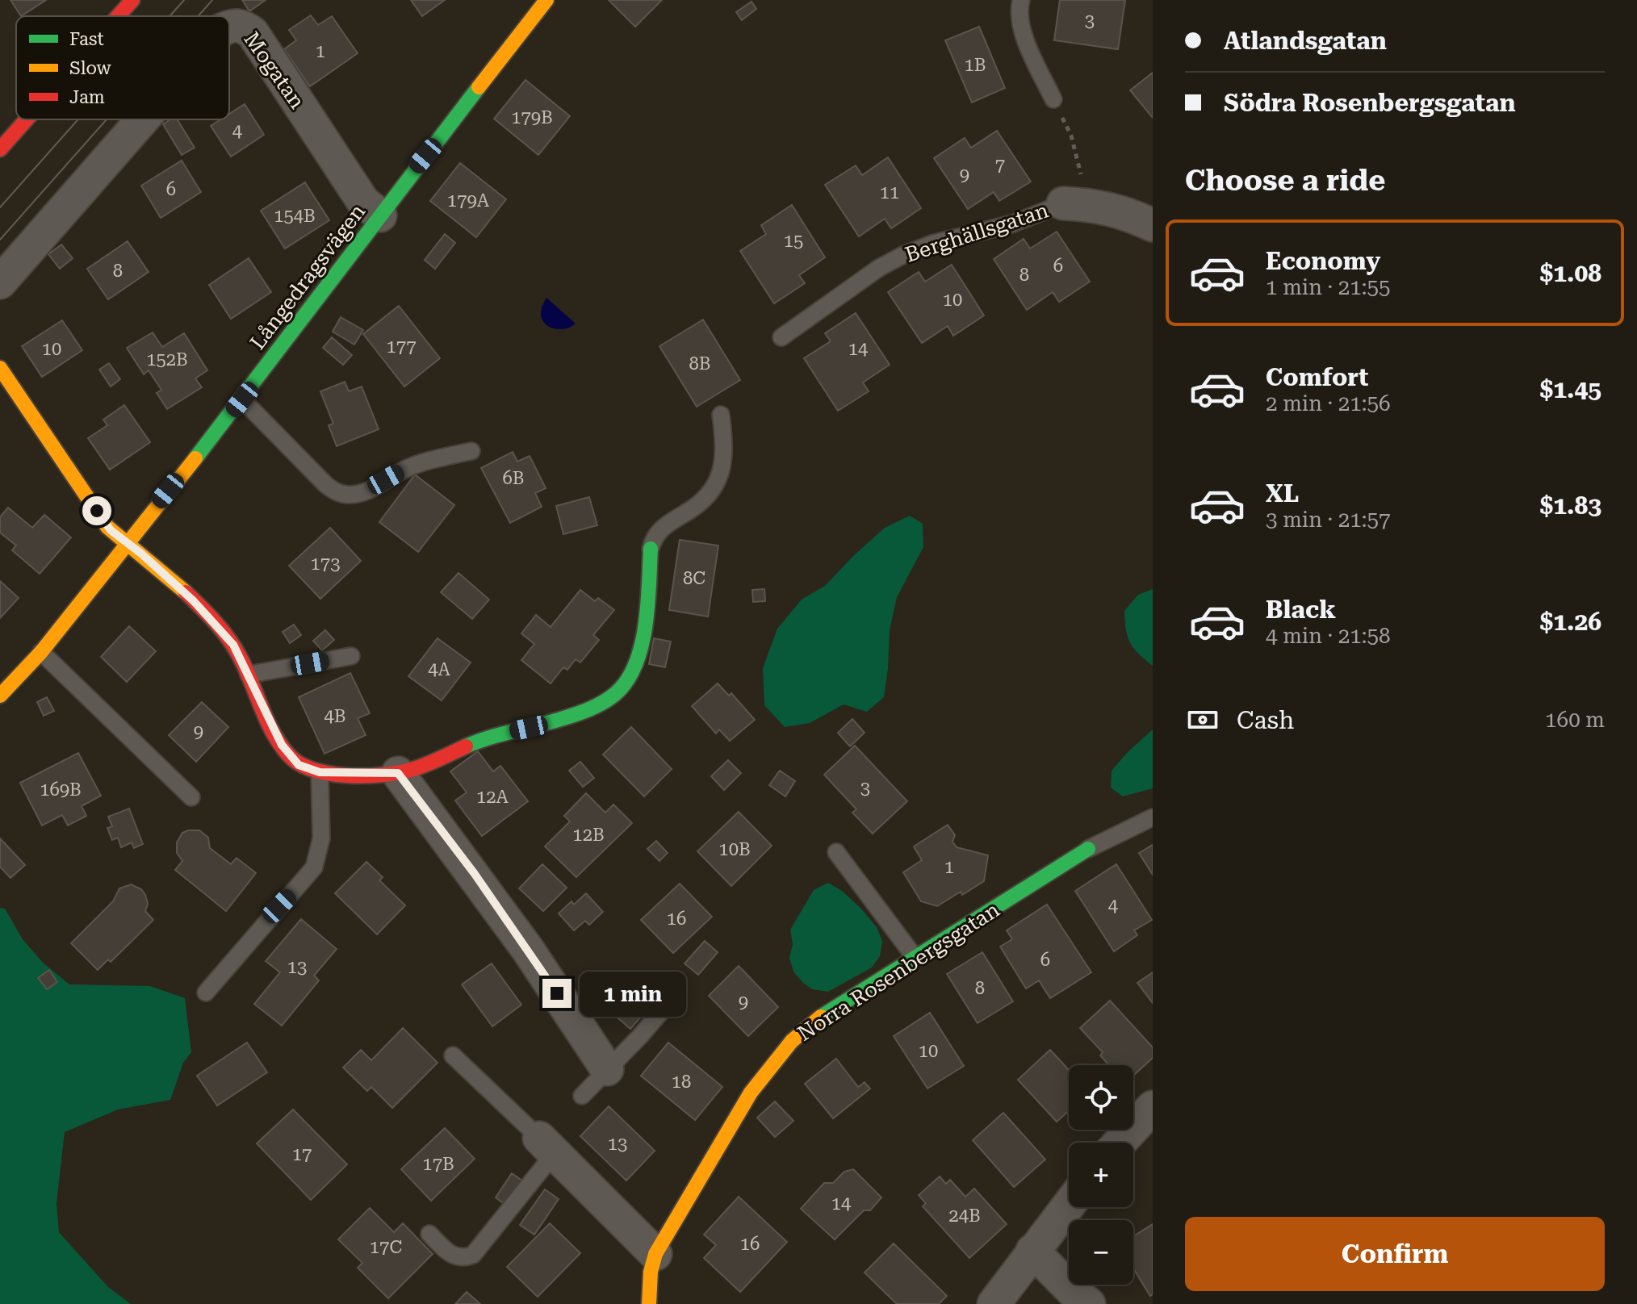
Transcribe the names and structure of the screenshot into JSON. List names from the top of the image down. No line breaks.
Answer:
{"streets":{"street":["Mogatan","Långedragsvägen","Norra Rosenbergsgatan"],"lane":["Berghällsgatan"]},"crossings":[["Mogatan","Långedragsvägen"]],"house_numbers":["3","1","1B","179B","4","7","9","6","11","179A","154B","15","6","8","8","10","177","10","14","152B","8B","6B","173","8C","4A","4B","9","3","169B","12A","12B","10B","1","4","16","6","13","8","9","10","18","13","17","17B","14","24B","16","17C"],"legend":["Fast","Slow","Jam"],"page":{"banner":["Atlandsgatan","Södra Rosenbergsgatan"],"heading":"Choose a ride","list":[{"name":"Economy","note":"1 min · 21:55","value":"$1.08"},{"name":"Comfort","note":"2 min · 21:56","value":"$1.45"},{"name":"XL","note":"3 min · 21:57","value":"$1.83"},{"name":"Black","note":"4 min · 21:58","value":"$1.26"}],"pay":["Cash","160 m"],"bubble":"1 min","map_buttons":["+","−"],"buttons":"Confirm"}}
